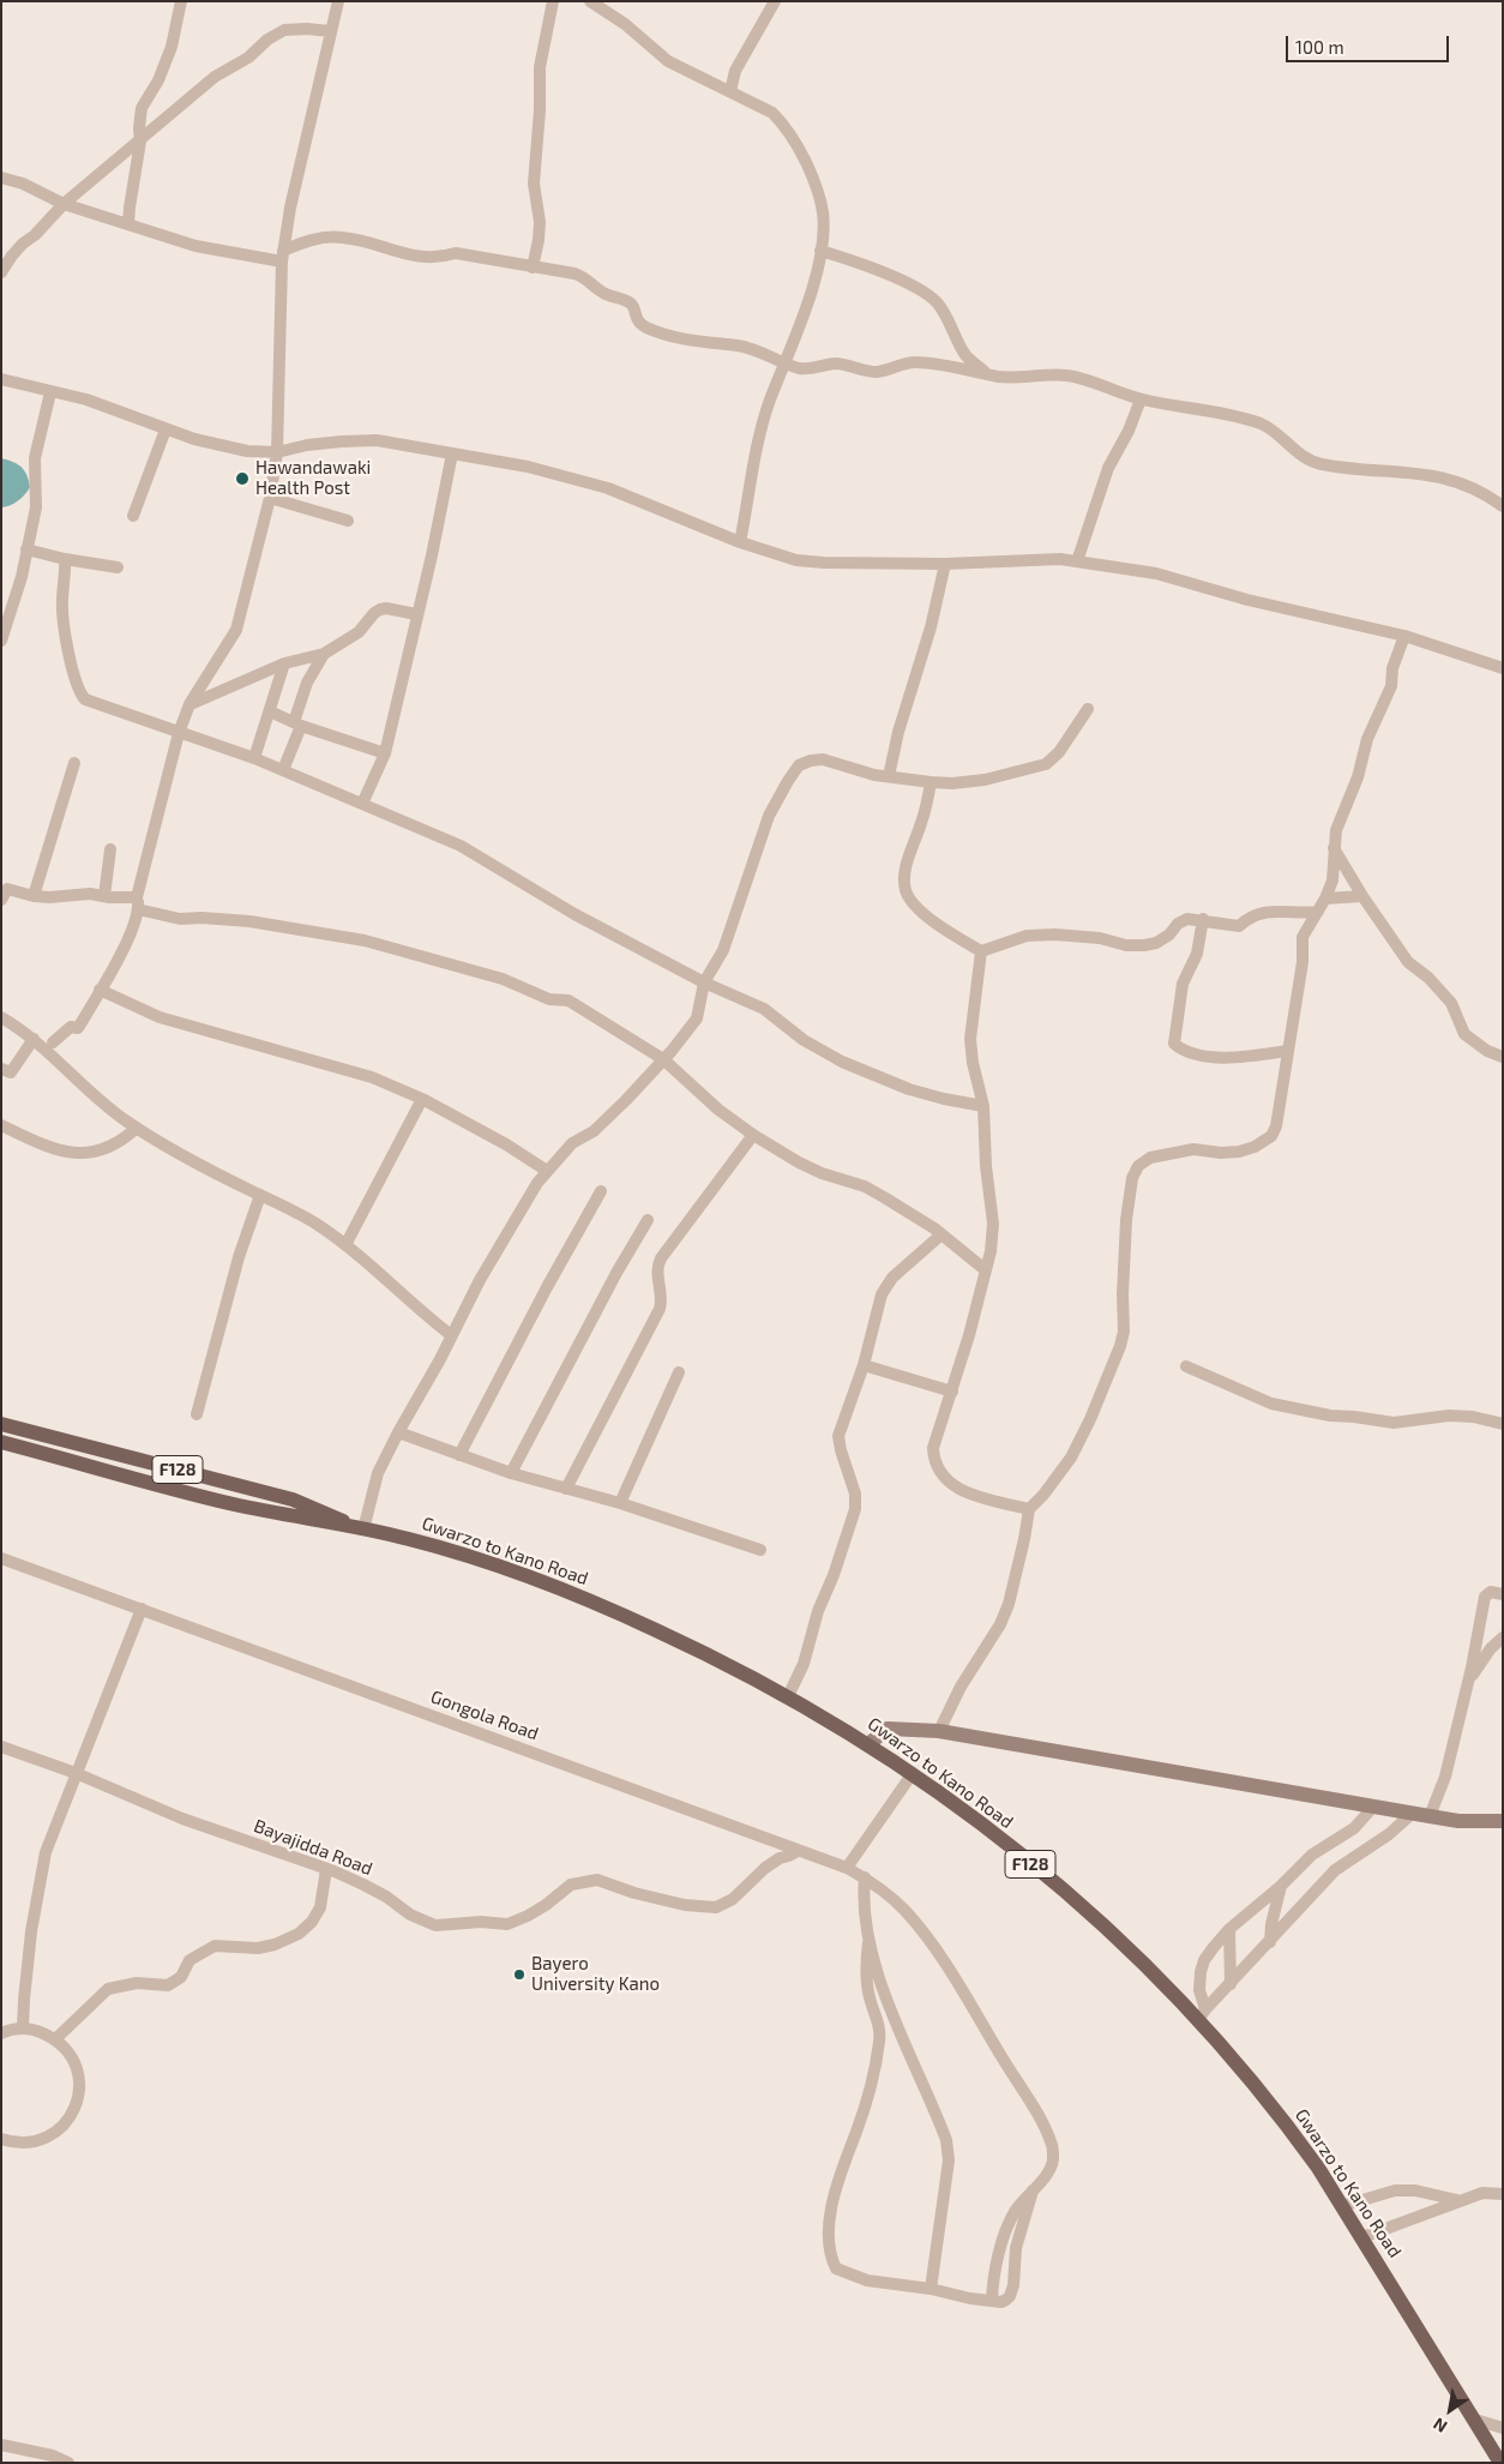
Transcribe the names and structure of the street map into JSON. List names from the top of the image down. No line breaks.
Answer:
{"streets":{"main road":["F128","Gwarzo to Kano Road"],"street":["Gongola Road","Bayajidda Road"]},"crossings":[["F128","Gwarzo to Kano Road"],["Gongola Road","Bayajidda Road"]],"places":["Hawandawaki Health Post","Bayero University Kano"],"scale_bar":"100 m","north":"bottom left"}
